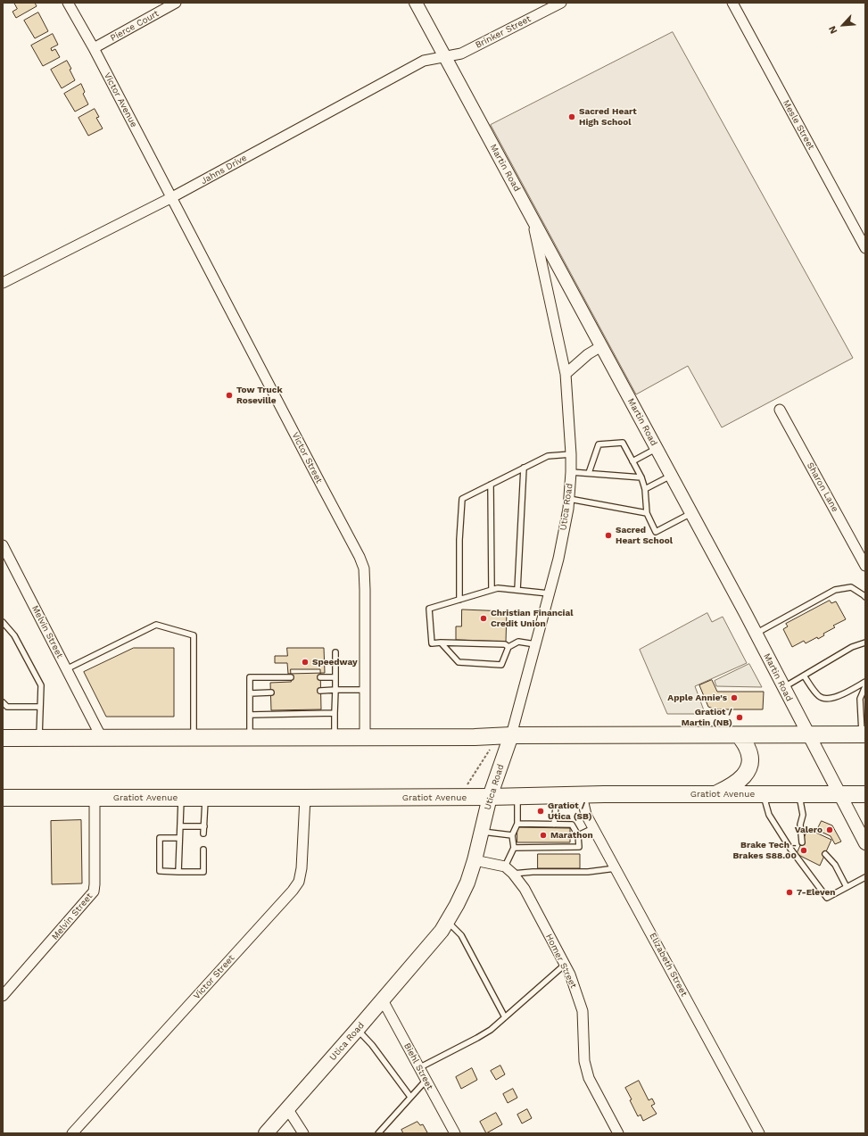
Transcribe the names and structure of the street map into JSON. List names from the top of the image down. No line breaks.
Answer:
{"streets":{"main road":["Utica Road","Gratiot Avenue"],"street":["Pierce Court","Brinker Street","Victor Avenue","Mesle Street","Martin Road","Jahns Drive","Victor Street","Sharon Lane","Melvin Street","Homer Street","Elizabeth Street","Biehl Street"]},"crossings":[["Pierce Court","Victor Avenue"],["Brinker Street","Martin Road"],["Brinker Street","Jahns Drive"],["Victor Avenue","Jahns Drive"],["Victor Avenue","Victor Street"],["Martin Road","Jahns Drive"],["Martin Road","Utica Road"],["Martin Road","Gratiot Avenue"],["Jahns Drive","Victor Street"],["Victor Street","Gratiot Avenue"],["Utica Road","Gratiot Avenue"],["Utica Road","Homer Street"],["Utica Road","Biehl Street"],["Melvin Street","Gratiot Avenue"],["Gratiot Avenue","Elizabeth Street"]],"places":["Sacred Heart High School","Tow Truck Roseville","Sacred Heart School","Christian Financial Credit Union","Speedway","Apple Annie's","Gratiot / Martin (NB)","Gratiot / Utica (SB)","Valero","Marathon","Brake Tech - Brakes S88.00","7-Eleven"],"north":"bottom left"}
